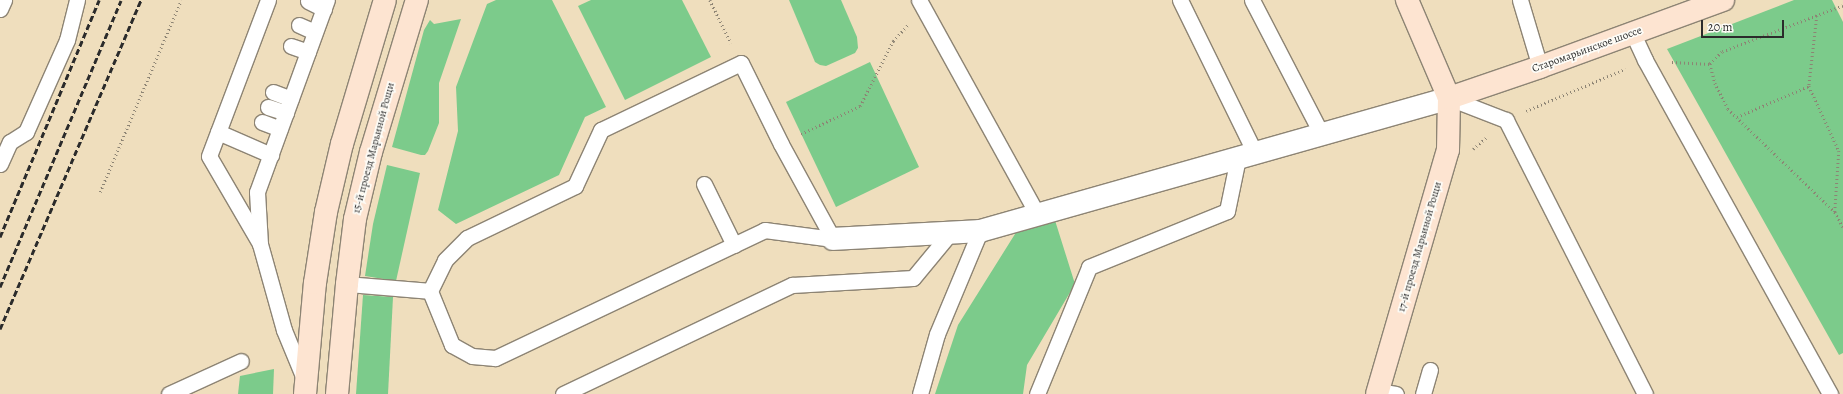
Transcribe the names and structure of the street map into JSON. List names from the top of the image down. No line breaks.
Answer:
{"streets":{"main road":["Старомарьинское шоссе","15-й проезд Марьиной Рощи","17-й проезд Марьиной Рощи"]},"crossings":[["Старомарьинское шоссе","17-й проезд Марьиной Рощи"]],"scale_bar":"20 m"}
